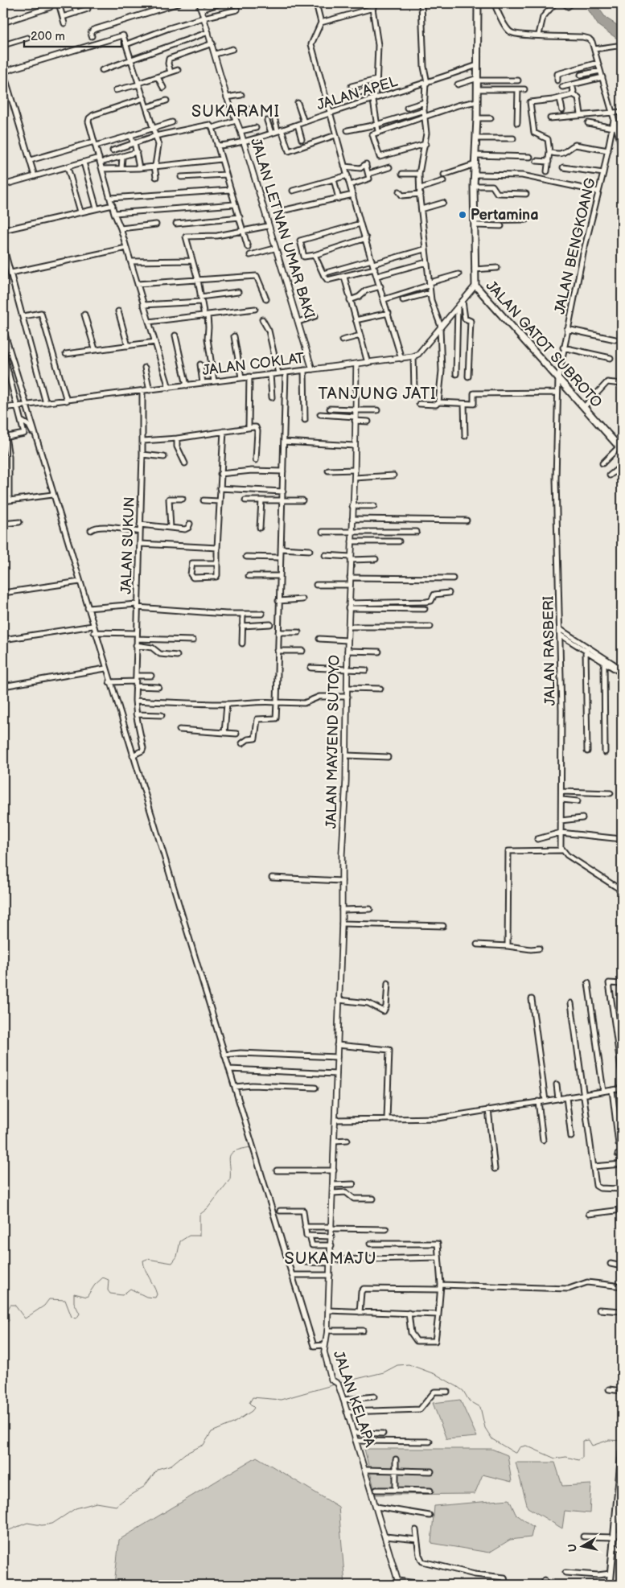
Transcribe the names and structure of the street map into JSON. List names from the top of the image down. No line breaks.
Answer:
{"streets":{"main road":["JALAN GATOT SUBROTO"],"street":["JALAN APEL","JALAN LETNAN UMAR BAKI","JALAN BENGKOANG","JALAN COKLAT","JALAN SUKUN","JALAN RASBERI","JALAN MAYJEND SUTOYO","JALAN KELAPA"]},"crossings":[["JALAN APEL","JALAN LETNAN UMAR BAKI"],["JALAN APEL","JALAN GATOT SUBROTO"],["JALAN LETNAN UMAR BAKI","JALAN COKLAT"],["JALAN BENGKOANG","JALAN GATOT SUBROTO"],["JALAN BENGKOANG","JALAN RASBERI"],["JALAN GATOT SUBROTO","JALAN RASBERI"],["JALAN COKLAT","JALAN SUKUN"],["JALAN COKLAT","JALAN MAYJEND SUTOYO"],["JALAN MAYJEND SUTOYO","JALAN KELAPA"]],"districts":["SUKARAMI","TANJUNG JATI","SUKAMAJU"],"places":["Pertamina"],"scale_bar":"200 m","north":"left"}
